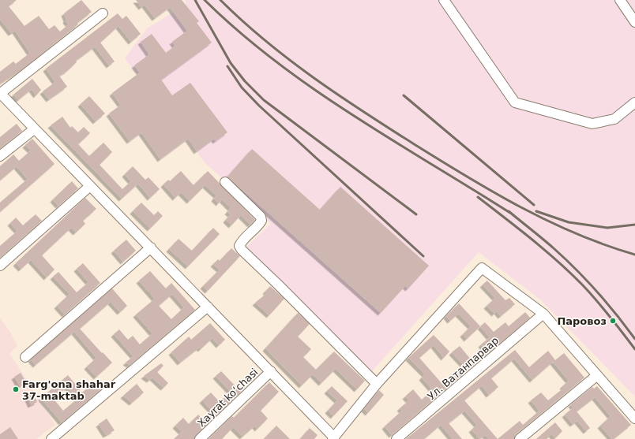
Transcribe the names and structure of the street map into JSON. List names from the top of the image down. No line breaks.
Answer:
{"streets":{"street":["Ул. Ватанпарвар","Xayrat koʻchasi"]},"places":["Паровоз","Farg'ona shahar 37-maktab"]}
